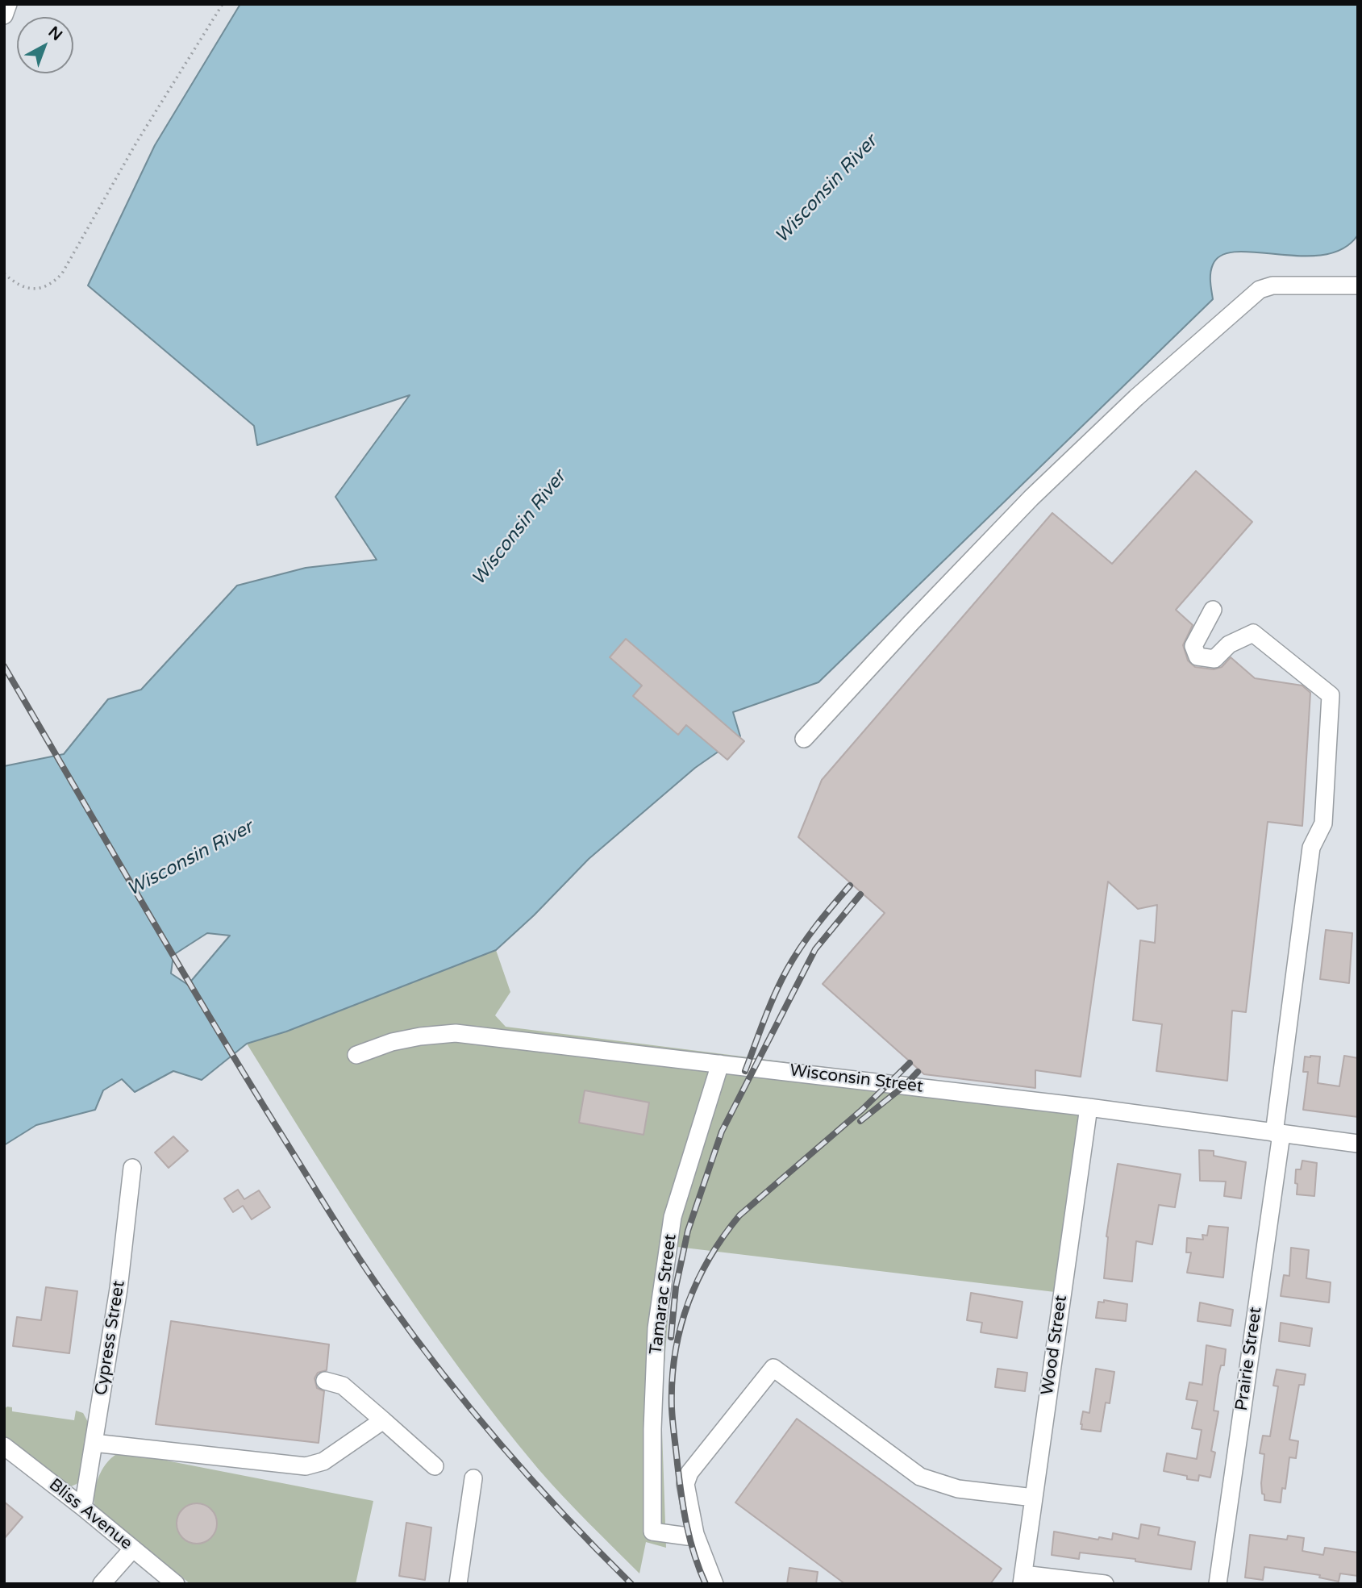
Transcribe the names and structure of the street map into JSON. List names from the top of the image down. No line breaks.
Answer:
{"streets":{"street":["Wisconsin Street","Tamarac Street","Cypress Street","Wood Street","Prairie Street","Bliss Avenue"]},"crossings":[["Wisconsin Street","Tamarac Street"],["Wisconsin Street","Wood Street"],["Wisconsin Street","Prairie Street"],["Cypress Street","Bliss Avenue"]],"water":["Wisconsin River"],"north":"top right"}
